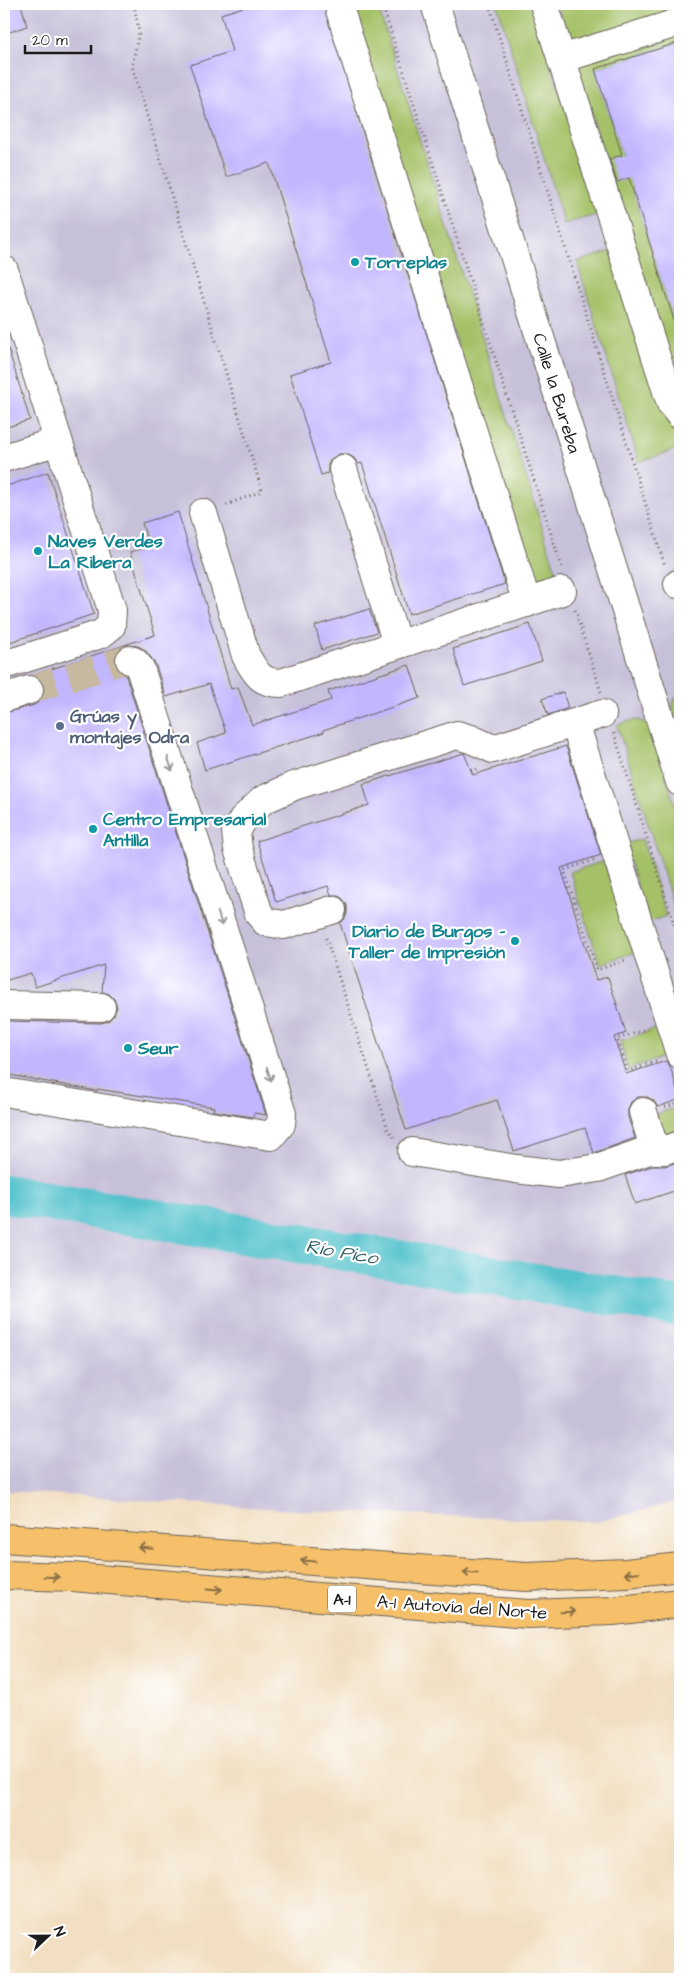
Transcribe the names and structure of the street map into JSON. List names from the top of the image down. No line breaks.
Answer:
{"streets":{"highway":["A-1","A-1 Autovía del Norte"],"street":["Calle la Bureba"]},"water":["Río Pico"],"places":["Torreplas","Naves Verdes La Ribera","Grúas y montajes Odra","Centro Empresarial Antilla","Diario de Burgos - Taller de Impresión","Seur"],"scale_bar":"20 m","north":"right"}
